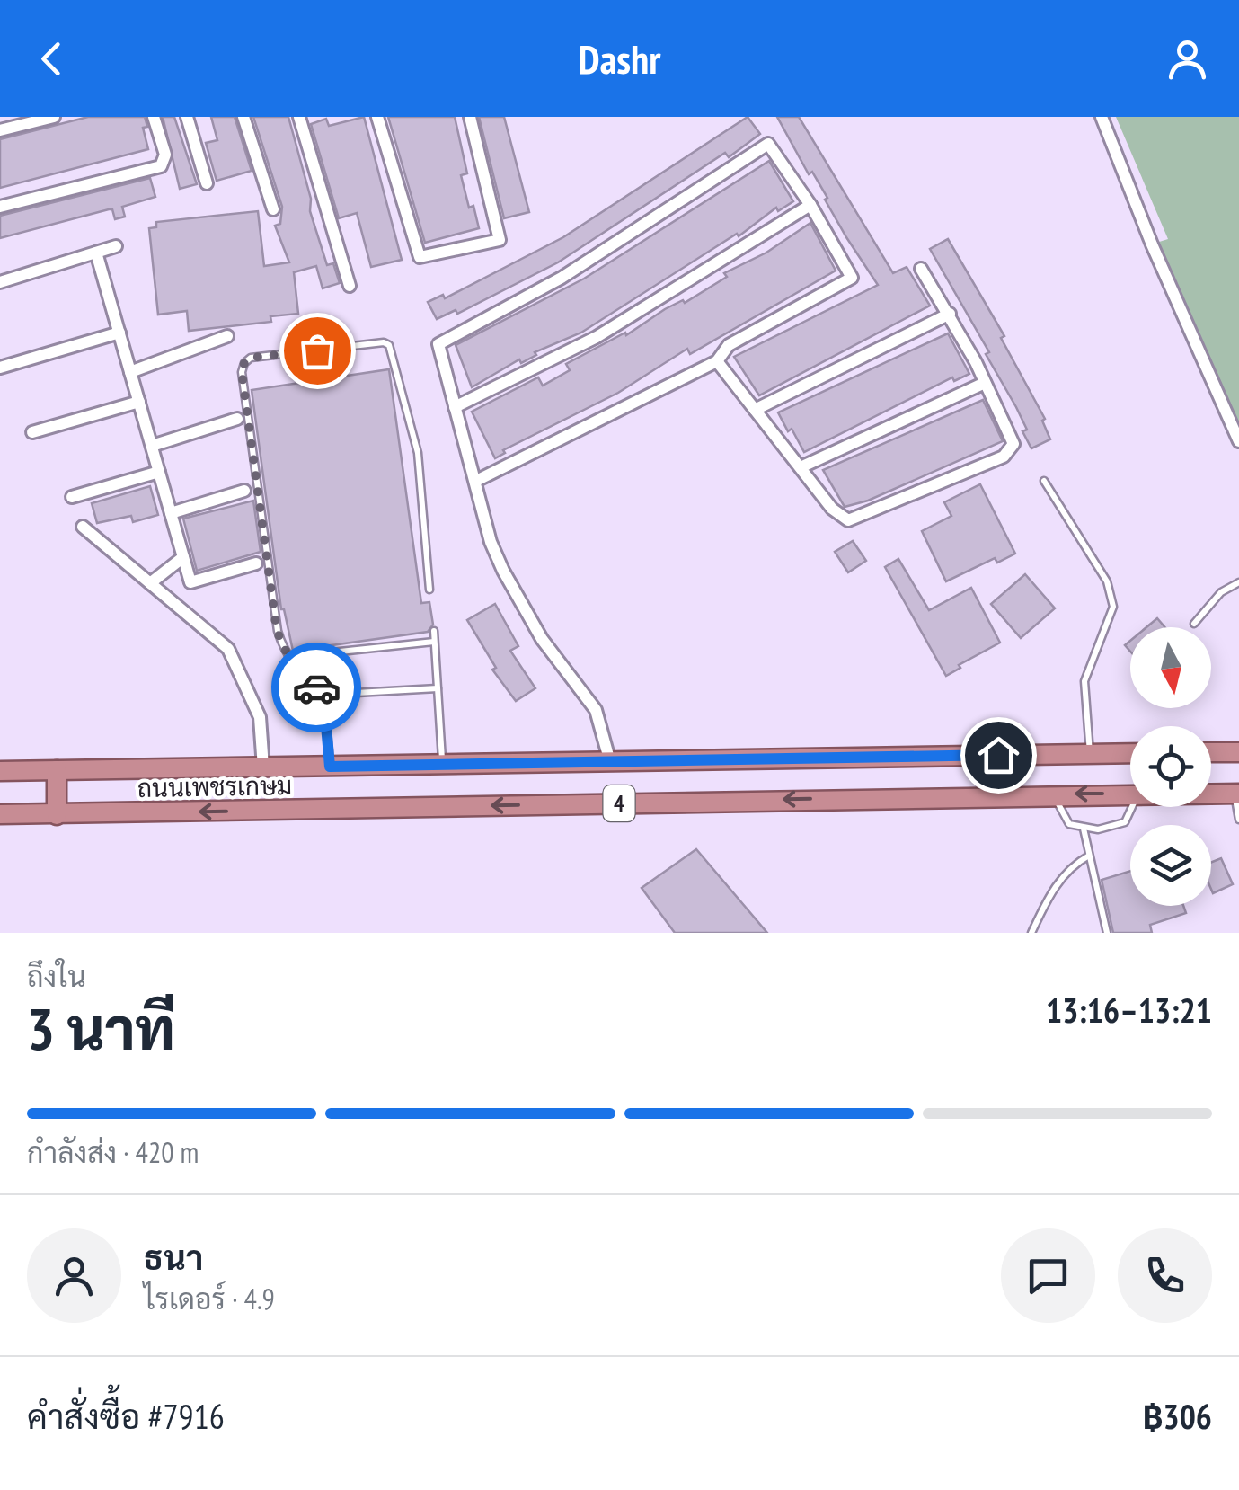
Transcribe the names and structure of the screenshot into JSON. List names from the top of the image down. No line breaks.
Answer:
{"streets":{"highway":["ถนนเพชรเกษม","4"]},"north":"bottom","page":{"header":"Dashr","heading":["3 นาที","ถึงใน","13:16–13:21"],"panel":["ธนา","ไรเดอร์ · 4.9","คำสั่งซื้อ #7916","฿306"],"bar":"กำลังส่ง · 420 m"}}
